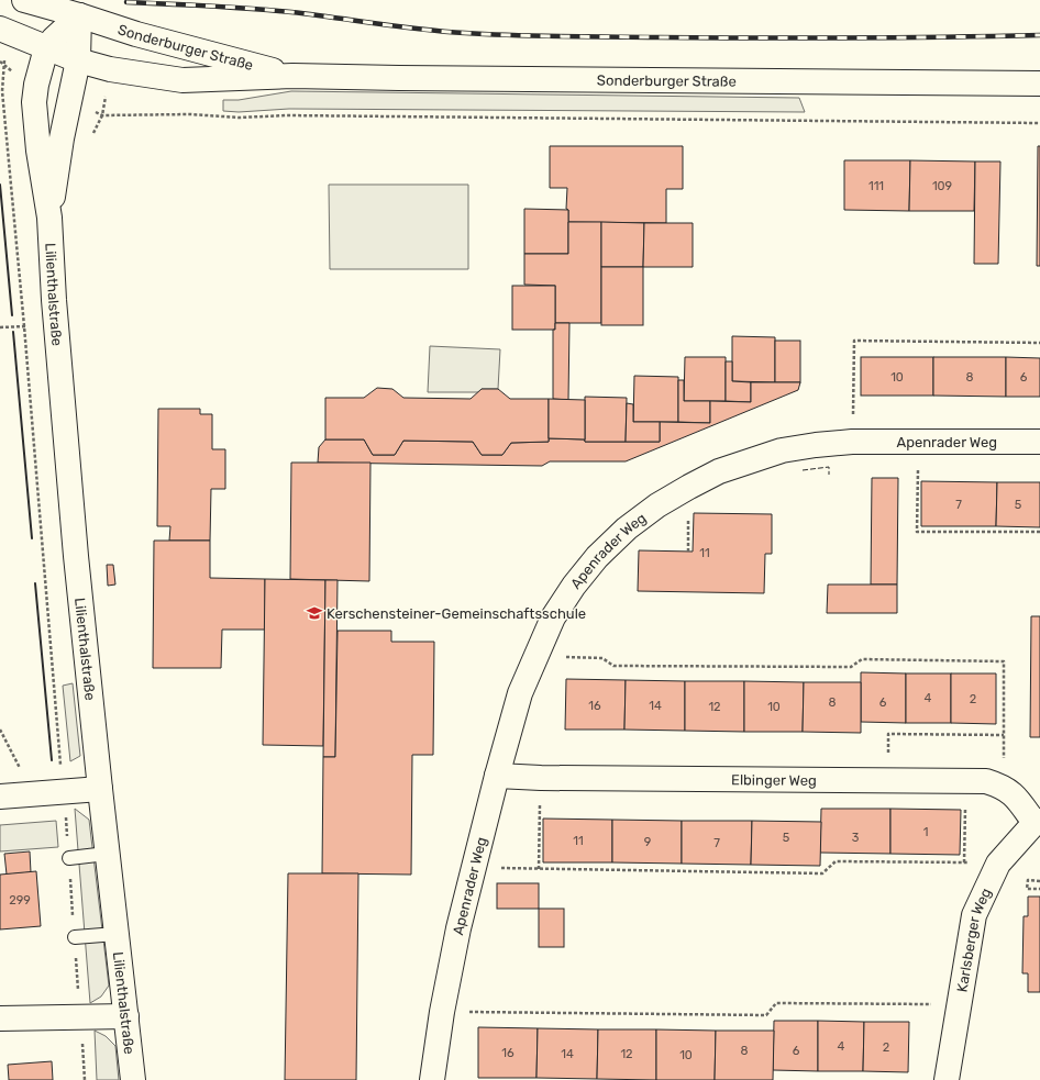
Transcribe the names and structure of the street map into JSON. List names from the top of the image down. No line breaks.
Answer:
{"streets":{"street":["Sonderburger Straße","Lilienthalstraße","Apenrader Weg","Elbinger Weg","Karlsberger Weg"]},"crossings":[["Sonderburger Straße","Lilienthalstraße"],["Apenrader Weg","Elbinger Weg"]],"places":{"school or university":["Kerschensteiner-Gemeinschaftsschule"]},"house_numbers":["111","109","10","8","6","7","5","11","4","2","8","6","16","14","12","10","1","5","3","11","9","7","299","4","2","8","6","16","14","12","10"]}
